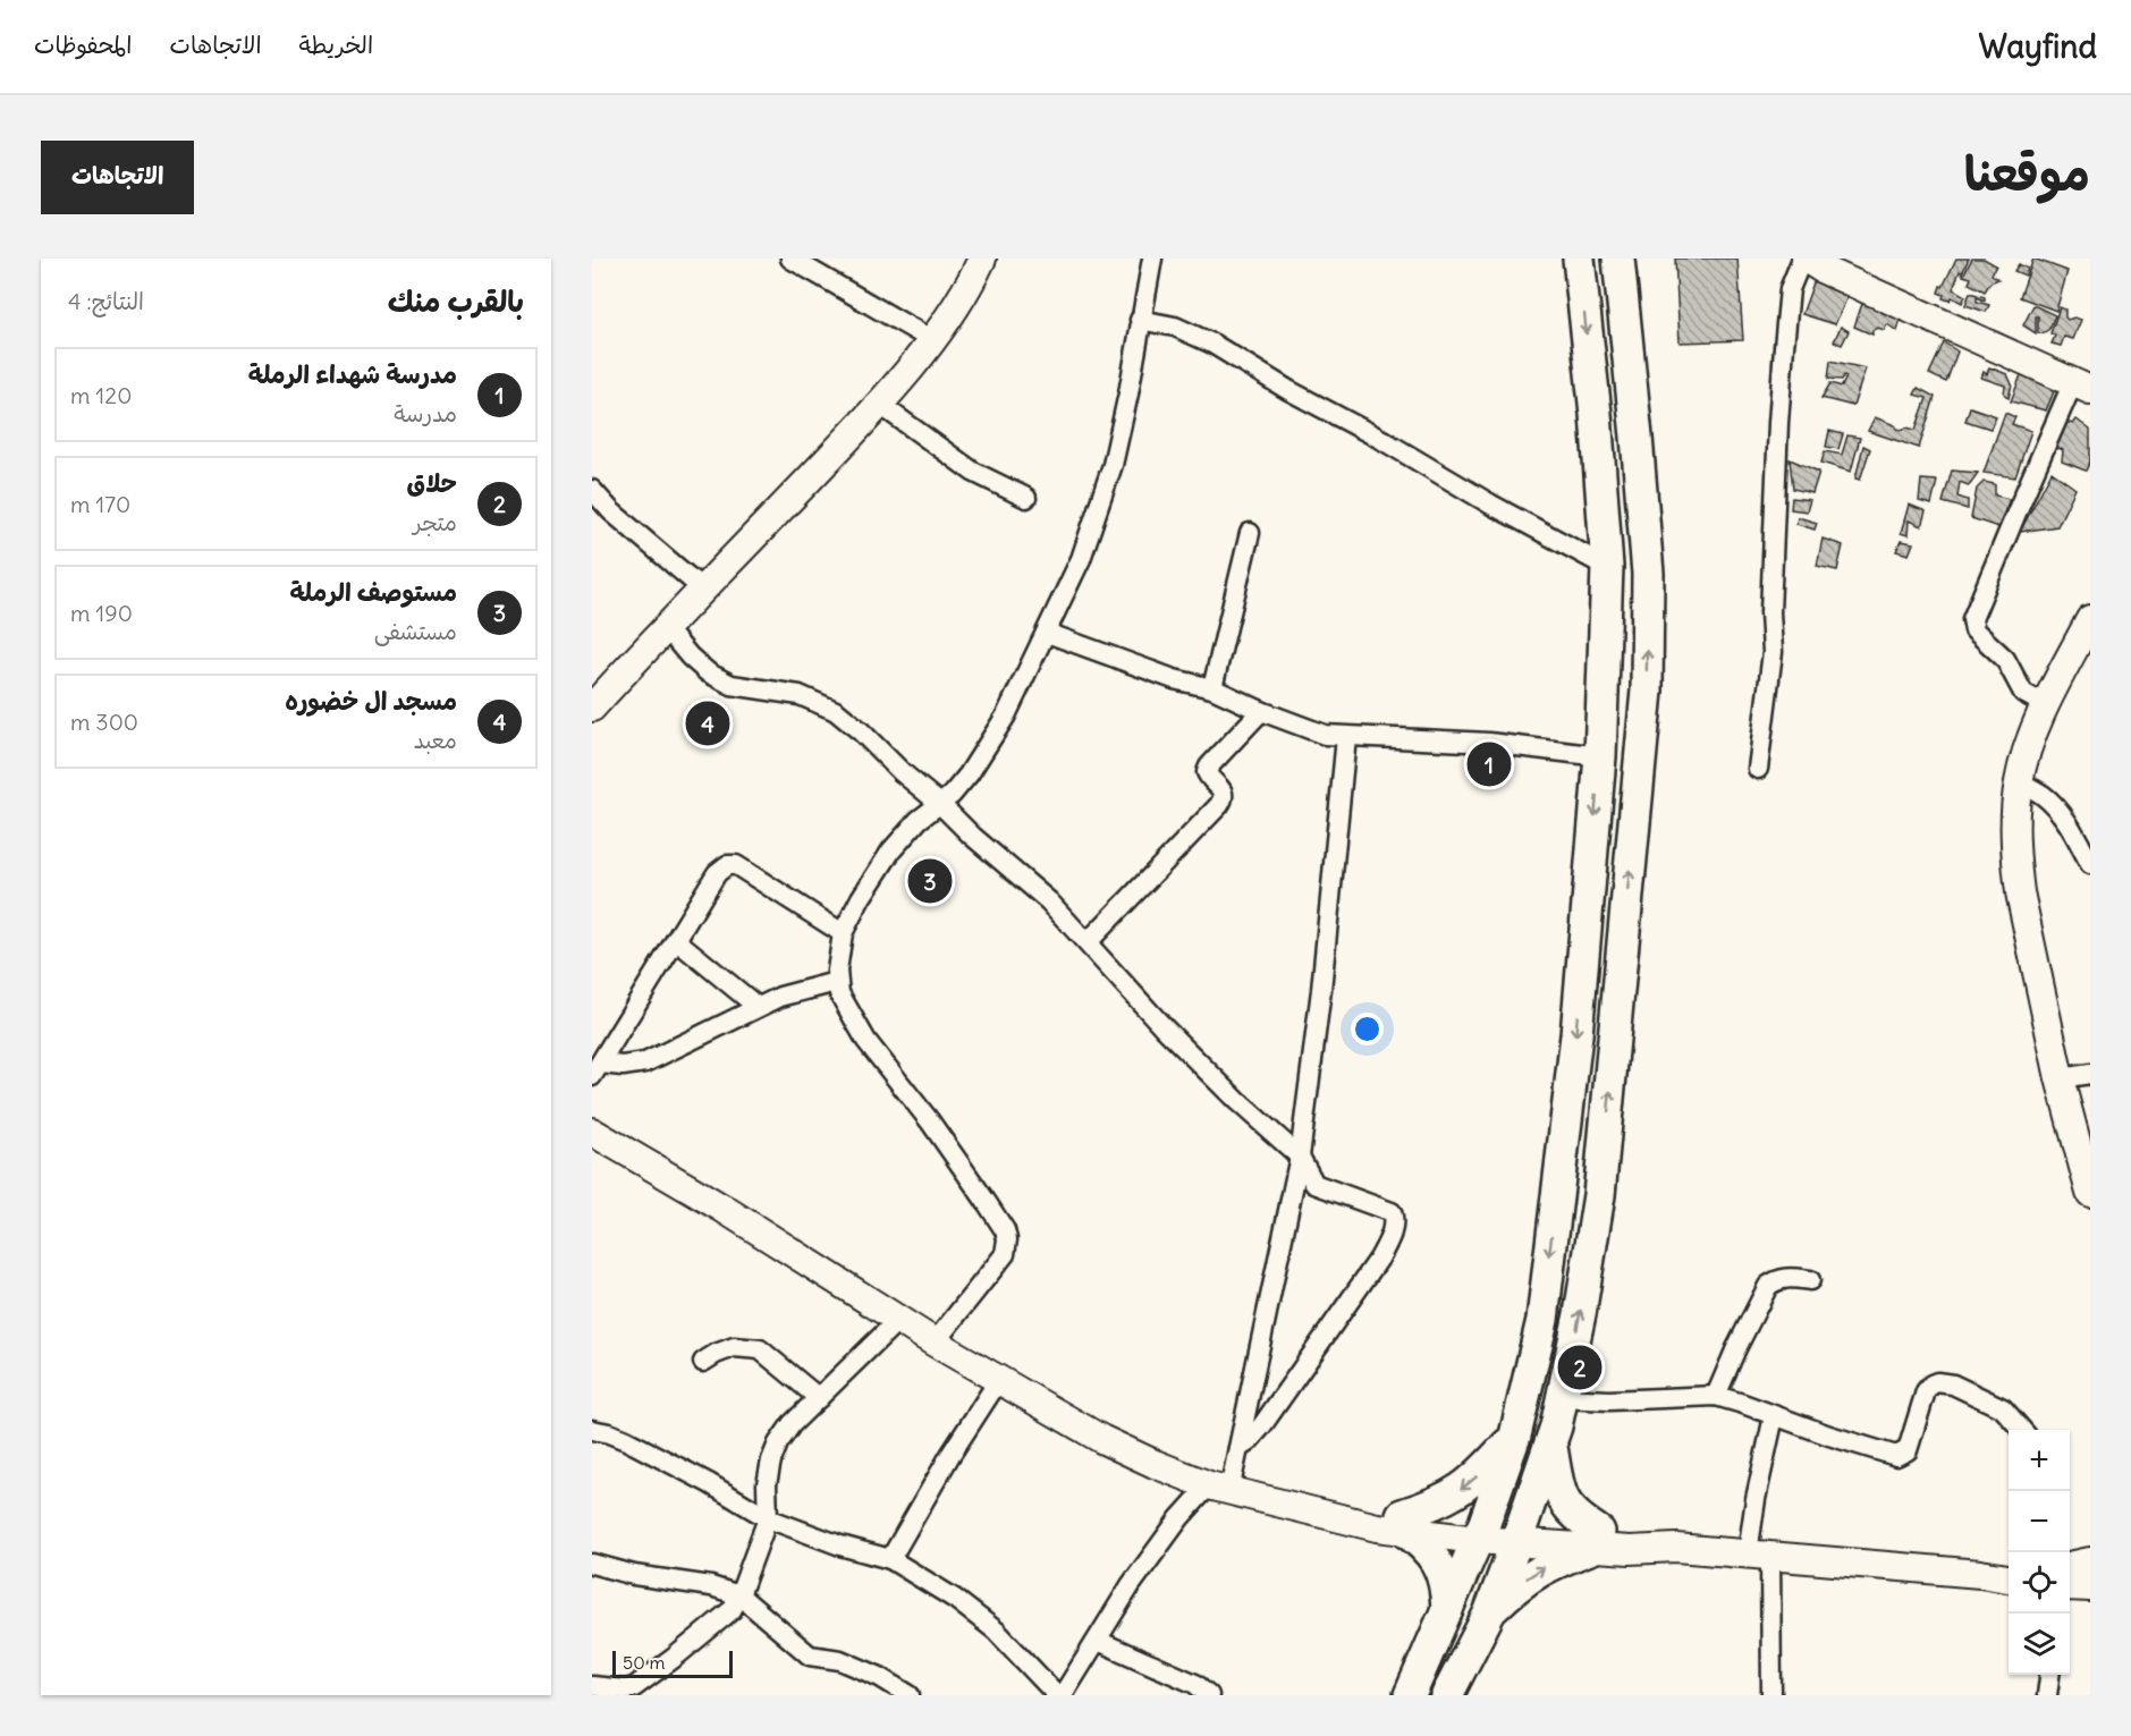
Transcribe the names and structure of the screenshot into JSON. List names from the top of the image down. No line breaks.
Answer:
{"scale_bar":"50 m","page":{"header":"Wayfind","nav":["الخريطة","الاتجاهات","المحفوظات"],"title":"موقعنا","buttons":"الاتجاهات","heading":["بالقرب منك","النتائج: 4"],"list":[{"mark":"1","name":"مدرسة شهداء الرملة","note":"مدرسة","value":"120 m"},{"mark":"2","name":"حلاق","note":"متجر","value":"170 m"},{"mark":"3","name":"مستوصف الرملة","note":"مستشفى","value":"190 m"},{"mark":"4","name":"مسجد ال خضوره","note":"معبد","value":"300 m"}],"pins":["4","1","3","2"],"map_buttons":["+","−"],"scale":"50 m"}}
